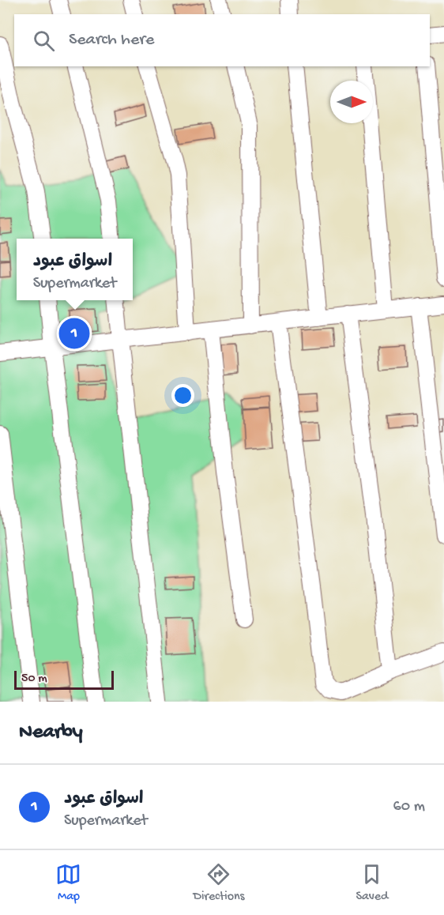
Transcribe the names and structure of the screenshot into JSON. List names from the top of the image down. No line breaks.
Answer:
{"scale_bar":"50 m","north":"right","page":{"search":"Search here","popup":["اسواق عبود","Supermarket"],"pins":"1","scale":"50 m","heading":"Nearby","list":[{"mark":"1","name":"اسواق عبود","note":"Supermarket","value":"60 m"}],"nav":["Map","Directions","Saved"]}}
